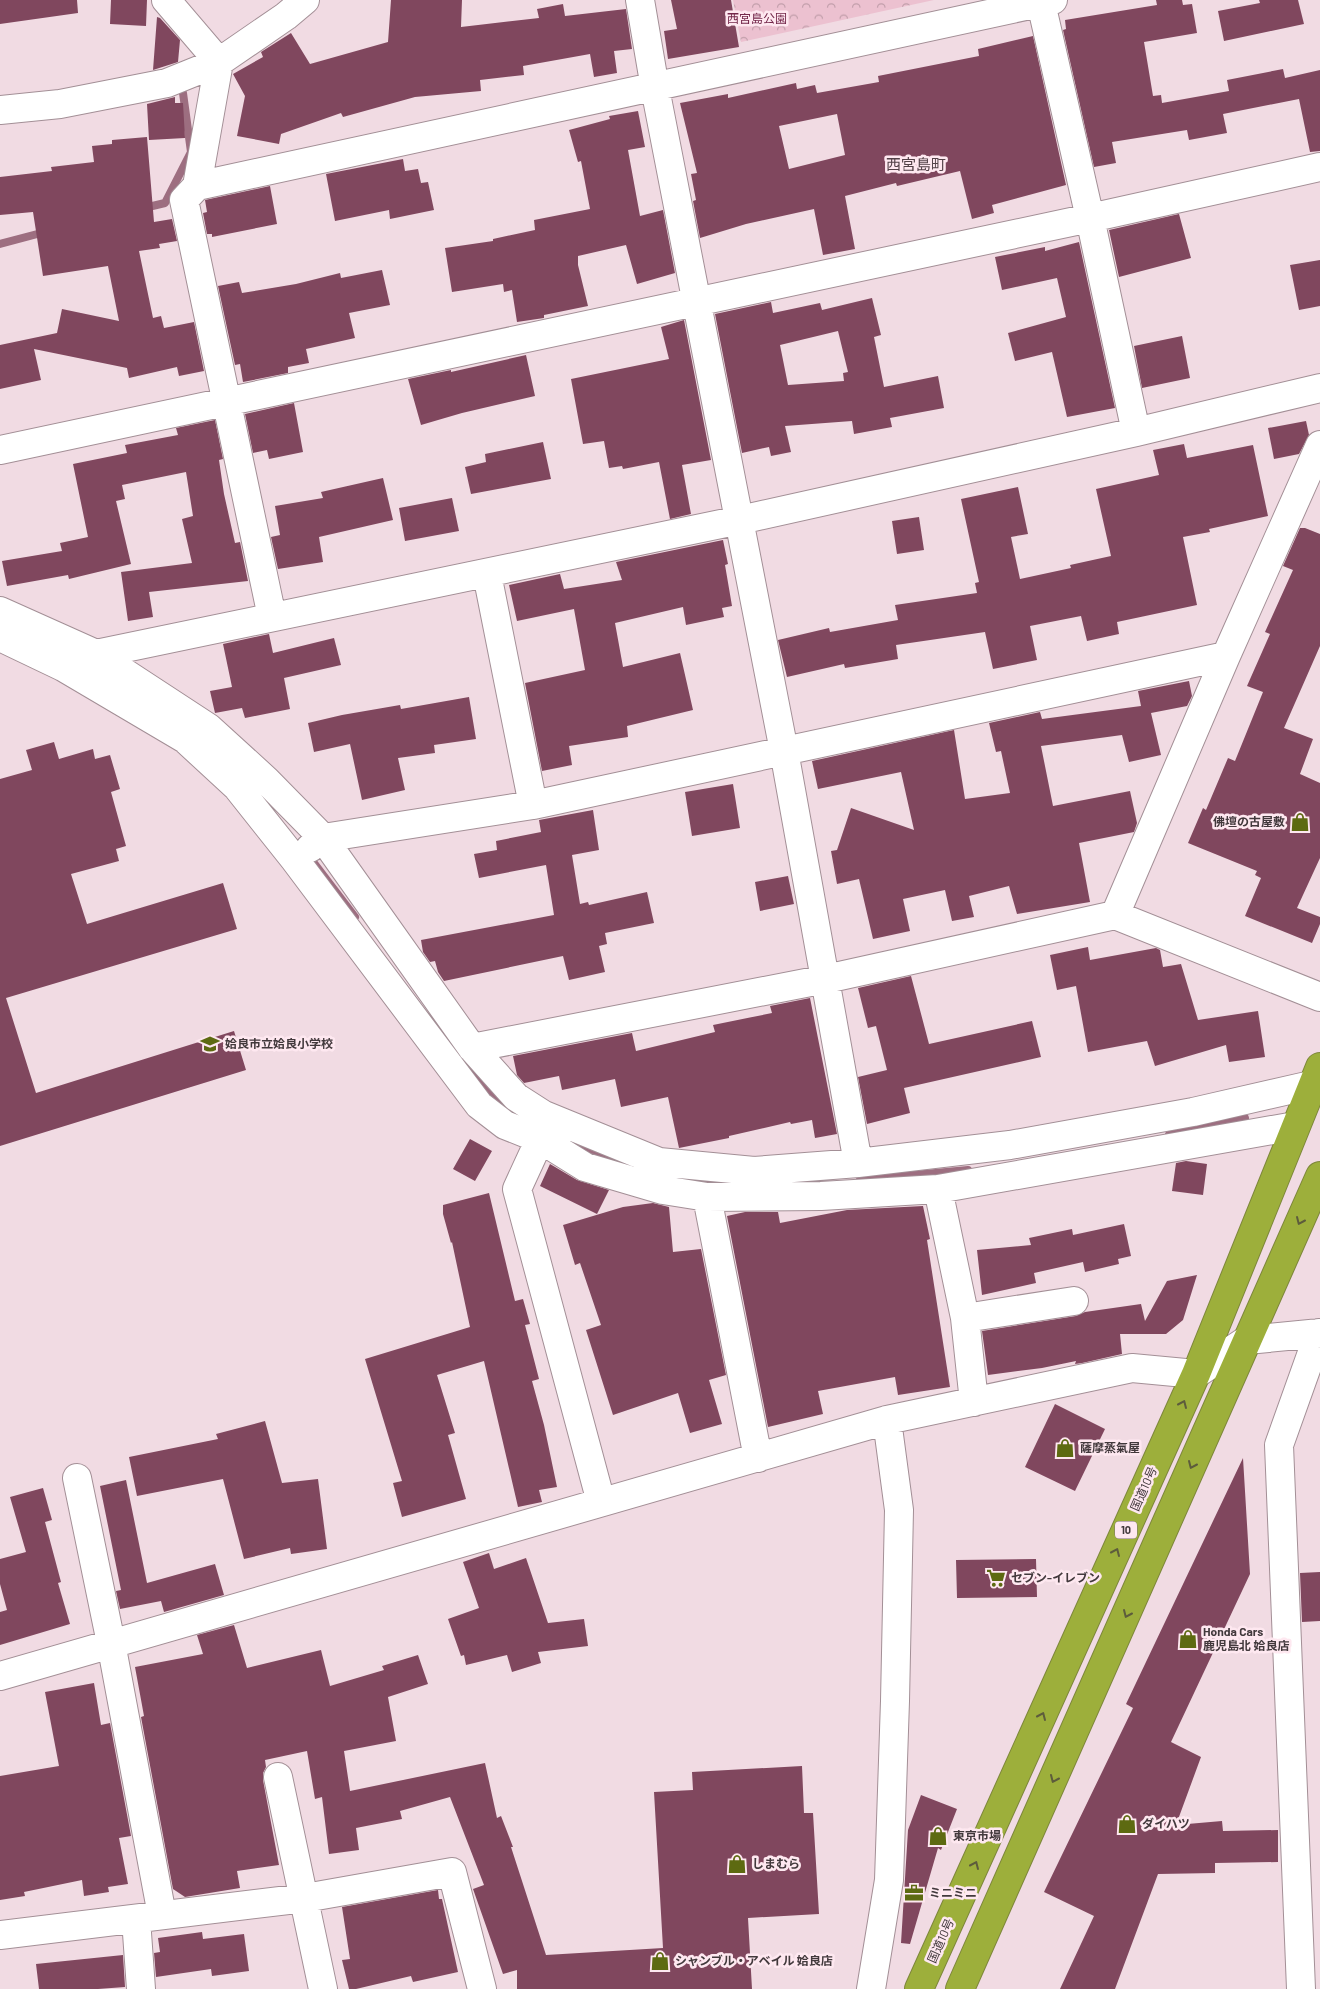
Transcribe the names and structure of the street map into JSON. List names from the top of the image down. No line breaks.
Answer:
{"streets":{"highway":["国道10号","10"]},"districts":["西宮島町"],"parks":["西宮島公園"],"places":{"shop":["佛壇の古屋敷","薩摩蒸氣屋","Honda Cars 鹿児島北 姶良店","ダイハツ","東京市場","しまむら","シャンブル・アベイル 姶良店"],"school or university":["姶良市立姶良小学校"],"supermarket":["セブン-イレブン"],"office":["ミニミニ"]}}
